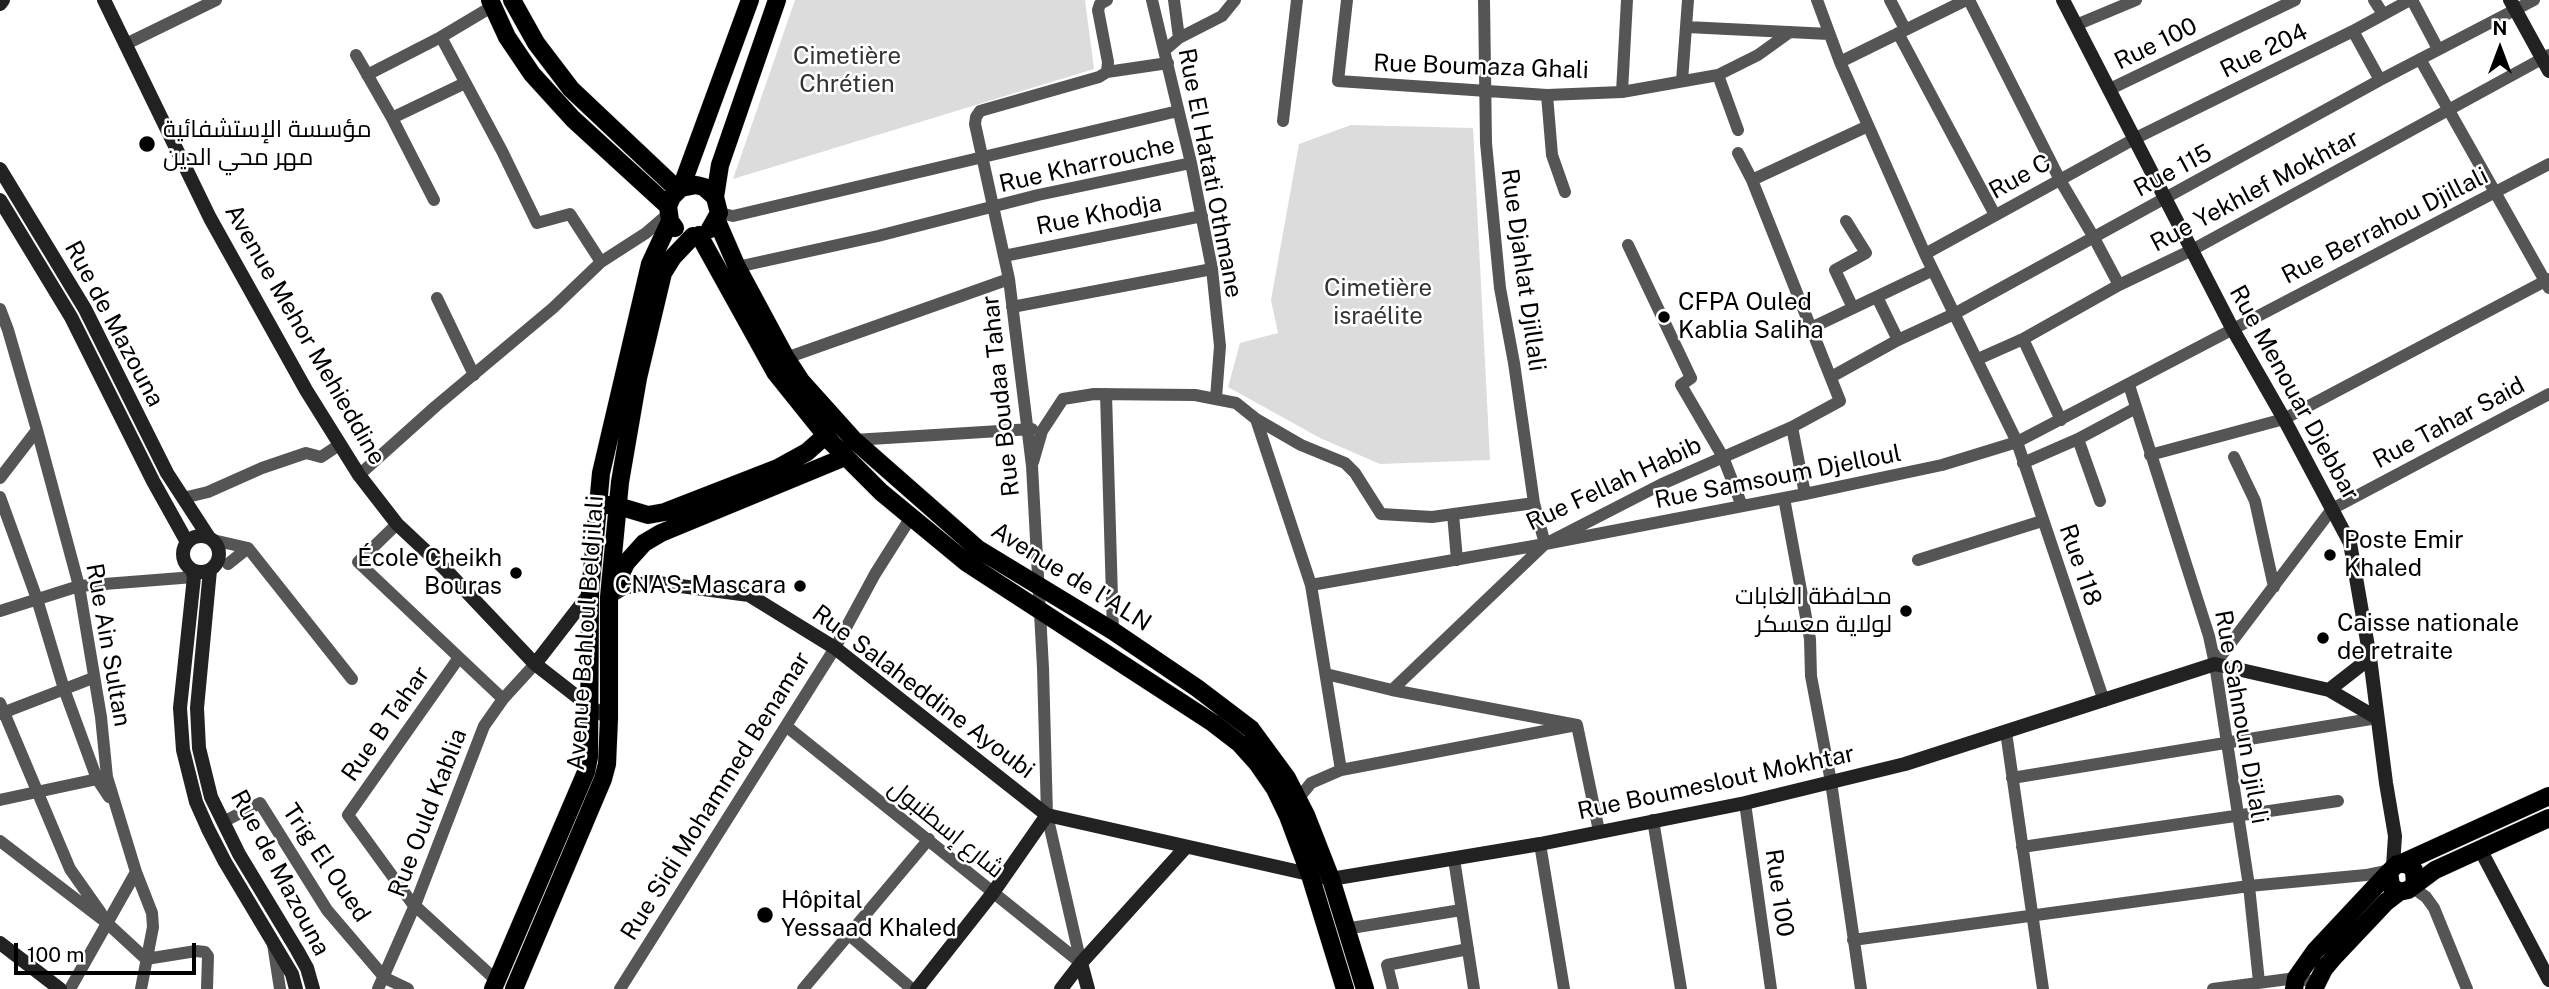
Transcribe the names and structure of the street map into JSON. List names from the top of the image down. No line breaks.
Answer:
{"streets":{"main road":["Avenue de l'ALN","Avenue Bahloul Beldjilali"],"street":["Rue 100","Rue 204","Rue Boumaza Ghali","Rue Kharrouche","Rue 115","Rue El Hatati Othmane","Rue C","Rue Yekhlef Mokhtar","Rue Khodja","Rue Berrahou Djillali","Rue Djahlat Djillali","Rue de Mazouna","Avenue Mehor Mehieddine","Rue Menouar Djebbar","Rue Boudaa Tahar","Rue Tahar Said","Rue Samsoum Djelloul","Rue Fellah Habib","Rue 118","Rue Ain Sultan","Rue Salaheddine Ayoubi","Rue Sahnoun Djilali","Rue B Tahar","Rue Boumeslout Mokhtar","Rue Sidi Mohammed Benamar","Rue Ould Kablia","شارع إسطنبول","Trig El Oued"]},"crossings":[["Rue 100","Rue Menouar Djebbar"],["Rue 100","Rue Boumeslout Mokhtar"],["Rue 204","Rue C"],["Rue 204","Rue Menouar Djebbar"],["Rue Boumaza Ghali","Rue Djahlat Djillali"],["Rue Kharrouche","Rue El Hatati Othmane"],["Rue Kharrouche","Rue Boudaa Tahar"],["Rue Kharrouche","Avenue de l'ALN"],["Rue 115","Rue Menouar Djebbar"],["Rue 115","Rue Fellah Habib"],["Rue 115","Rue 118"],["Rue El Hatati Othmane","Rue Khodja"],["Rue C","Rue Menouar Djebbar"],["Rue C","Rue 118"],["Rue Yekhlef Mokhtar","Rue Menouar Djebbar"],["Rue Yekhlef Mokhtar","Rue 118"],["Rue Khodja","Rue Boudaa Tahar"],["Rue Berrahou Djillali","Rue Menouar Djebbar"],["Rue Berrahou Djillali","Rue Samsoum Djelloul"],["Rue Berrahou Djillali","Rue 118"],["Rue Berrahou Djillali","Rue Sahnoun Djilali"],["Rue Djahlat Djillali","Rue Samsoum Djelloul"],["Rue Djahlat Djillali","Rue Fellah Habib"],["Rue de Mazouna","Trig El Oued"],["Avenue Mehor Mehieddine","Avenue Bahloul Beldjilali"],["Avenue Mehor Mehieddine","Rue Ould Kablia"],["Rue Menouar Djebbar","Rue Tahar Said"],["Rue Boudaa Tahar","Avenue de l'ALN"],["Rue Boudaa Tahar","Rue Salaheddine Ayoubi"],["Rue Boudaa Tahar","Rue Boumeslout Mokhtar"],["Rue Boudaa Tahar","شارع إسطنبول"],["Rue Samsoum Djelloul","Rue Fellah Habib"],["Rue Samsoum Djelloul","Rue 118"],["Rue 118","Rue Boumeslout Mokhtar"],["Avenue de l'ALN","Avenue Bahloul Beldjilali"],["Avenue de l'ALN","Rue Boumeslout Mokhtar"],["Avenue de l'ALN","Rue Sidi Mohammed Benamar"],["Avenue Bahloul Beldjilali","Rue Salaheddine Ayoubi"],["Rue Salaheddine Ayoubi","Rue Boumeslout Mokhtar"],["Rue Salaheddine Ayoubi","Rue Sidi Mohammed Benamar"],["Rue Sahnoun Djilali","Rue Boumeslout Mokhtar"],["Rue B Tahar","Rue Ould Kablia"],["Rue Sidi Mohammed Benamar","شارع إسطنبول"],["Rue Ould Kablia","Trig El Oued"]],"parks":["Cimetière Chrétien","Cimetière israélite"],"places":["مؤسسة الإستشفائية مهر محي الدين","CFPA Ouled Kablia Saliha","Poste Emir Khaled","École Cheikh Bouras","CNAS-Mascara","محافظة الغابات لولاية معسكر","Caisse nationale de retraite","Hôpital Yessaad Khaled"],"scale_bar":"100 m","north":"top"}
